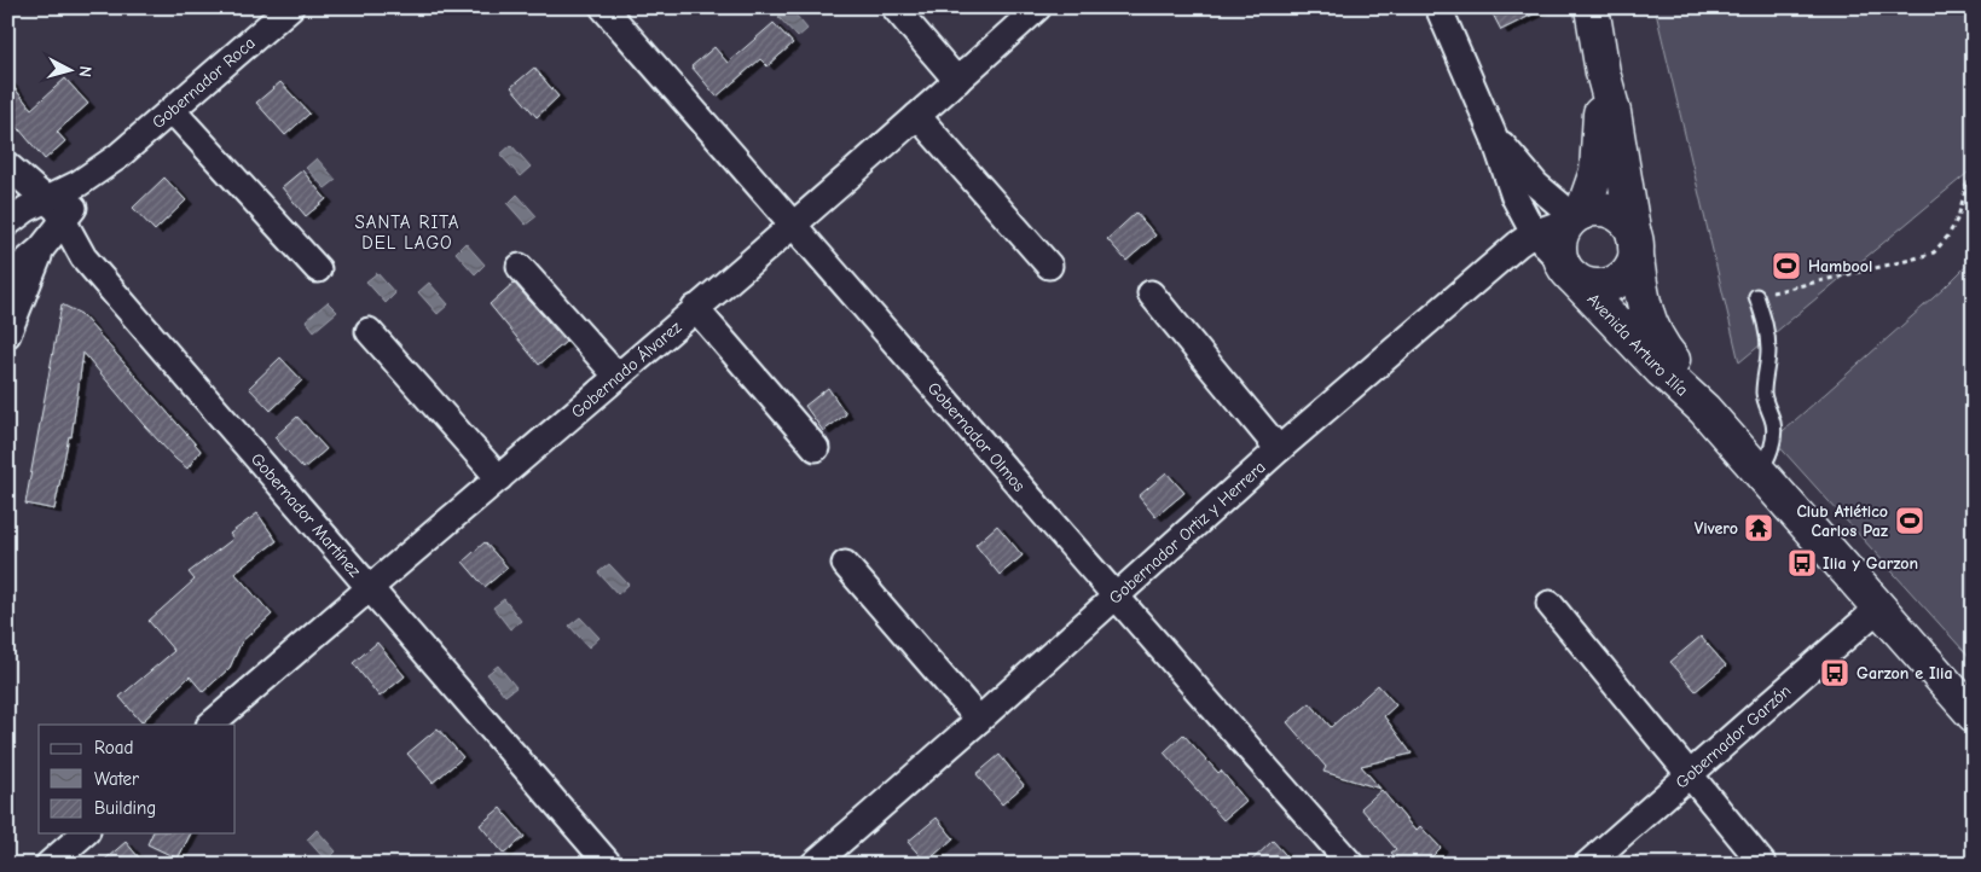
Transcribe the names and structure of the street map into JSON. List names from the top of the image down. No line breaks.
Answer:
{"streets":{"main road":["Avenida Arturo Ilía"],"street":["Gobernador Roca","Gobernado Álvarez","Gobernador Olmos","Gobernador Martínez","Gobernador Ortiz y Herrera","Gobernador Garzón"]},"crossings":[["Gobernador Roca","Gobernador Martínez"],["Avenida Arturo Ilía","Gobernador Ortiz y Herrera"],["Avenida Arturo Ilía","Gobernador Garzón"],["Gobernado Álvarez","Gobernador Olmos"],["Gobernado Álvarez","Gobernador Martínez"],["Gobernador Olmos","Gobernador Ortiz y Herrera"]],"districts":["SANTA RITA DEL LAGO"],"places":{"sports":["Hambool","Club Atlético Carlos Paz"],"temple":["Vivero"],"bus stop":["Ilia y Garzon","Garzon e Ilia"]},"legend":["Road","Water","Building"],"north":"right"}
